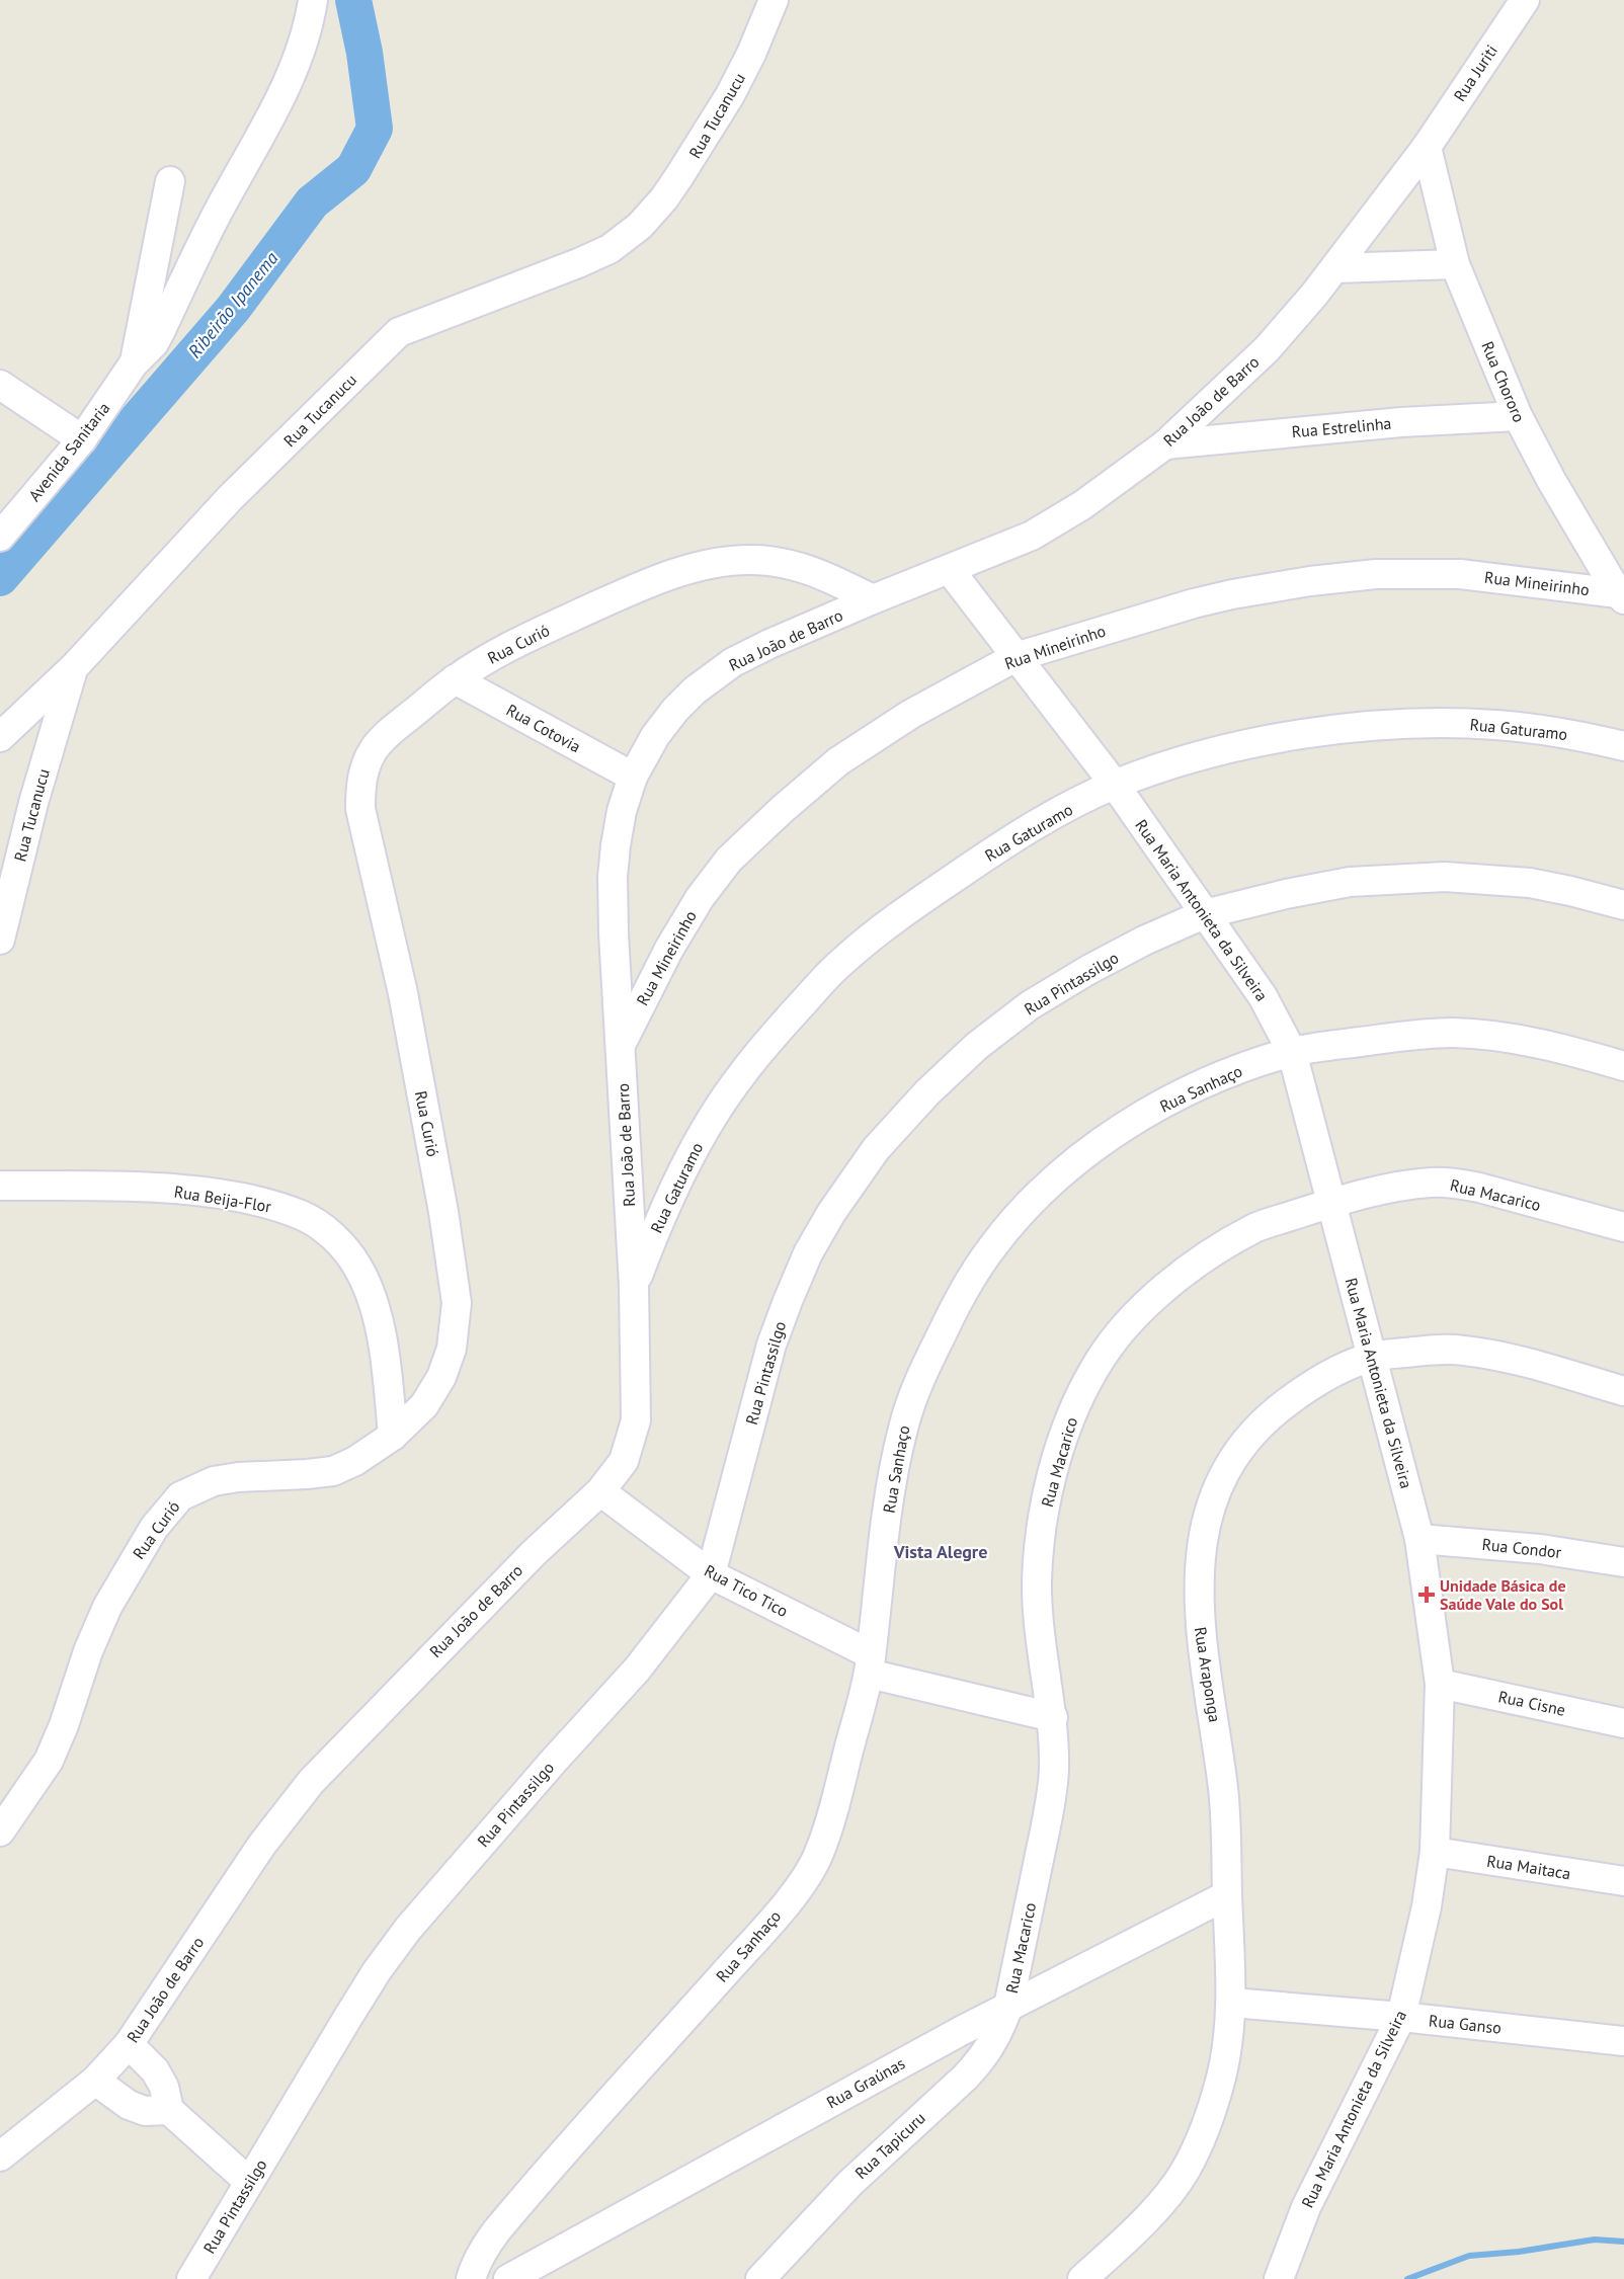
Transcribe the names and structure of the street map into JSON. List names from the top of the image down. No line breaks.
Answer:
{"streets":{"street":["Rua Juriti","Rua Tucanucu","Rua Chororo","Rua João de Barro","Rua Estrelinha","Avenida Sanitaria","Rua Mineirinho","Rua Curió","Rua Cotovia","Rua Gaturamo","Rua Maria Antonieta da Silveira","Rua Pintassilgo","Rua Sanhaço","Rua Macarico","Rua Beija-Flor","Rua Condor","Rua Tico Tico","Rua Araponga","Rua Cisne","Rua Maitaca","Rua Ganso","Rua Graúnas","Rua Tapicuru"]},"crossings":[["Rua Juriti","Rua Chororo"],["Rua Juriti","Rua João de Barro"],["Rua Chororo","Rua João de Barro"],["Rua Chororo","Rua Estrelinha"],["Rua Chororo","Rua Mineirinho"],["Rua João de Barro","Rua Estrelinha"],["Rua João de Barro","Rua Mineirinho"],["Rua João de Barro","Rua Curió"],["Rua João de Barro","Rua Cotovia"],["Rua João de Barro","Rua Gaturamo"],["Rua João de Barro","Rua Maria Antonieta da Silveira"],["Rua João de Barro","Rua Tico Tico"],["Rua Mineirinho","Rua Maria Antonieta da Silveira"],["Rua Curió","Rua Cotovia"],["Rua Curió","Rua Beija-Flor"],["Rua Gaturamo","Rua Maria Antonieta da Silveira"],["Rua Maria Antonieta da Silveira","Rua Pintassilgo"],["Rua Maria Antonieta da Silveira","Rua Sanhaço"],["Rua Maria Antonieta da Silveira","Rua Macarico"],["Rua Maria Antonieta da Silveira","Rua Condor"],["Rua Maria Antonieta da Silveira","Rua Araponga"],["Rua Maria Antonieta da Silveira","Rua Cisne"],["Rua Maria Antonieta da Silveira","Rua Maitaca"],["Rua Maria Antonieta da Silveira","Rua Ganso"],["Rua Pintassilgo","Rua Tico Tico"],["Rua Sanhaço","Rua Tico Tico"],["Rua Macarico","Rua Tico Tico"],["Rua Macarico","Rua Graúnas"],["Rua Macarico","Rua Tapicuru"],["Rua Araponga","Rua Ganso"],["Rua Araponga","Rua Graúnas"],["Rua Graúnas","Rua Tapicuru"]],"districts":["Vista Alegre"],"water":["Ribeirão Ipanema"],"places":{"health":["Unidade Básica de Saúde Vale do Sol"]}}
